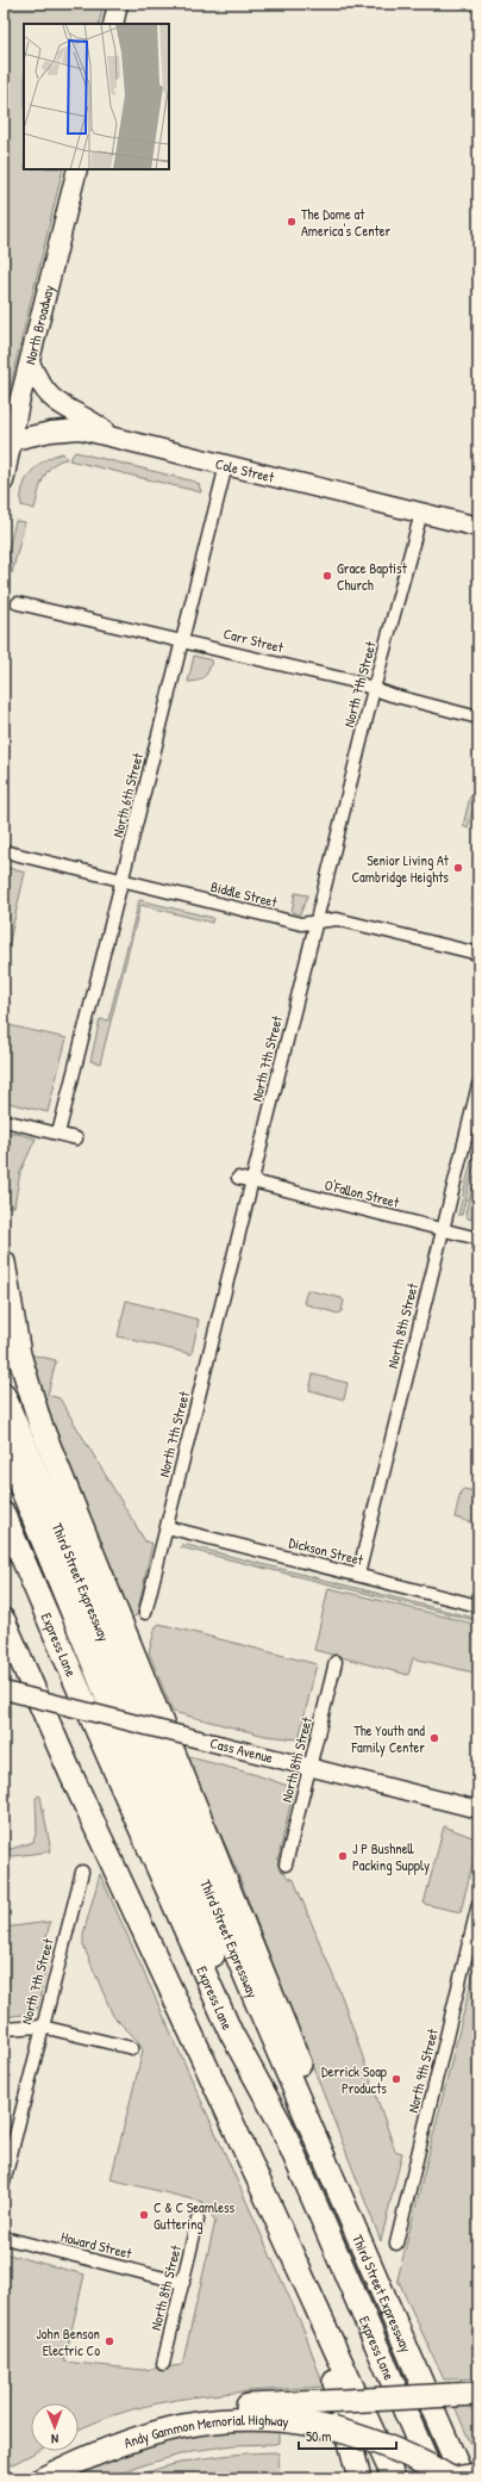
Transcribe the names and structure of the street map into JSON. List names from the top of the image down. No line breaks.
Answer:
{"streets":{"highway":["Third Street Expressway","Express Lane","Andy Gammon Memorial Highway"],"main road":["North Broadway","Cole Street","Cass Avenue"],"street":["Carr Street","North 7th Street","North 6th Street","Biddle Street","O'Fallon Street","North 8th Street","Dickson Street","North 9th Street","Howard Street"]},"crossings":[["North Broadway","Cole Street"],["Cole Street","North 7th Street"],["Cole Street","North 6th Street"],["Carr Street","North 7th Street"],["Carr Street","North 6th Street"],["North 7th Street","Biddle Street"],["North 7th Street","O'Fallon Street"],["North 7th Street","Dickson Street"],["North 6th Street","Biddle Street"],["O'Fallon Street","North 8th Street"],["North 8th Street","Dickson Street"],["North 8th Street","Cass Avenue"],["North 8th Street","Howard Street"]],"places":["The Dome at America's Center","Grace Baptist Church","Senior Living At Cambridge Heights","The Youth and Family Center","J P Bushnell Packing Supply","Derrick Soap Products","C & C Seamless Guttering","John Benson Electric Co"],"scale_bar":"50 m","north":"bottom"}
